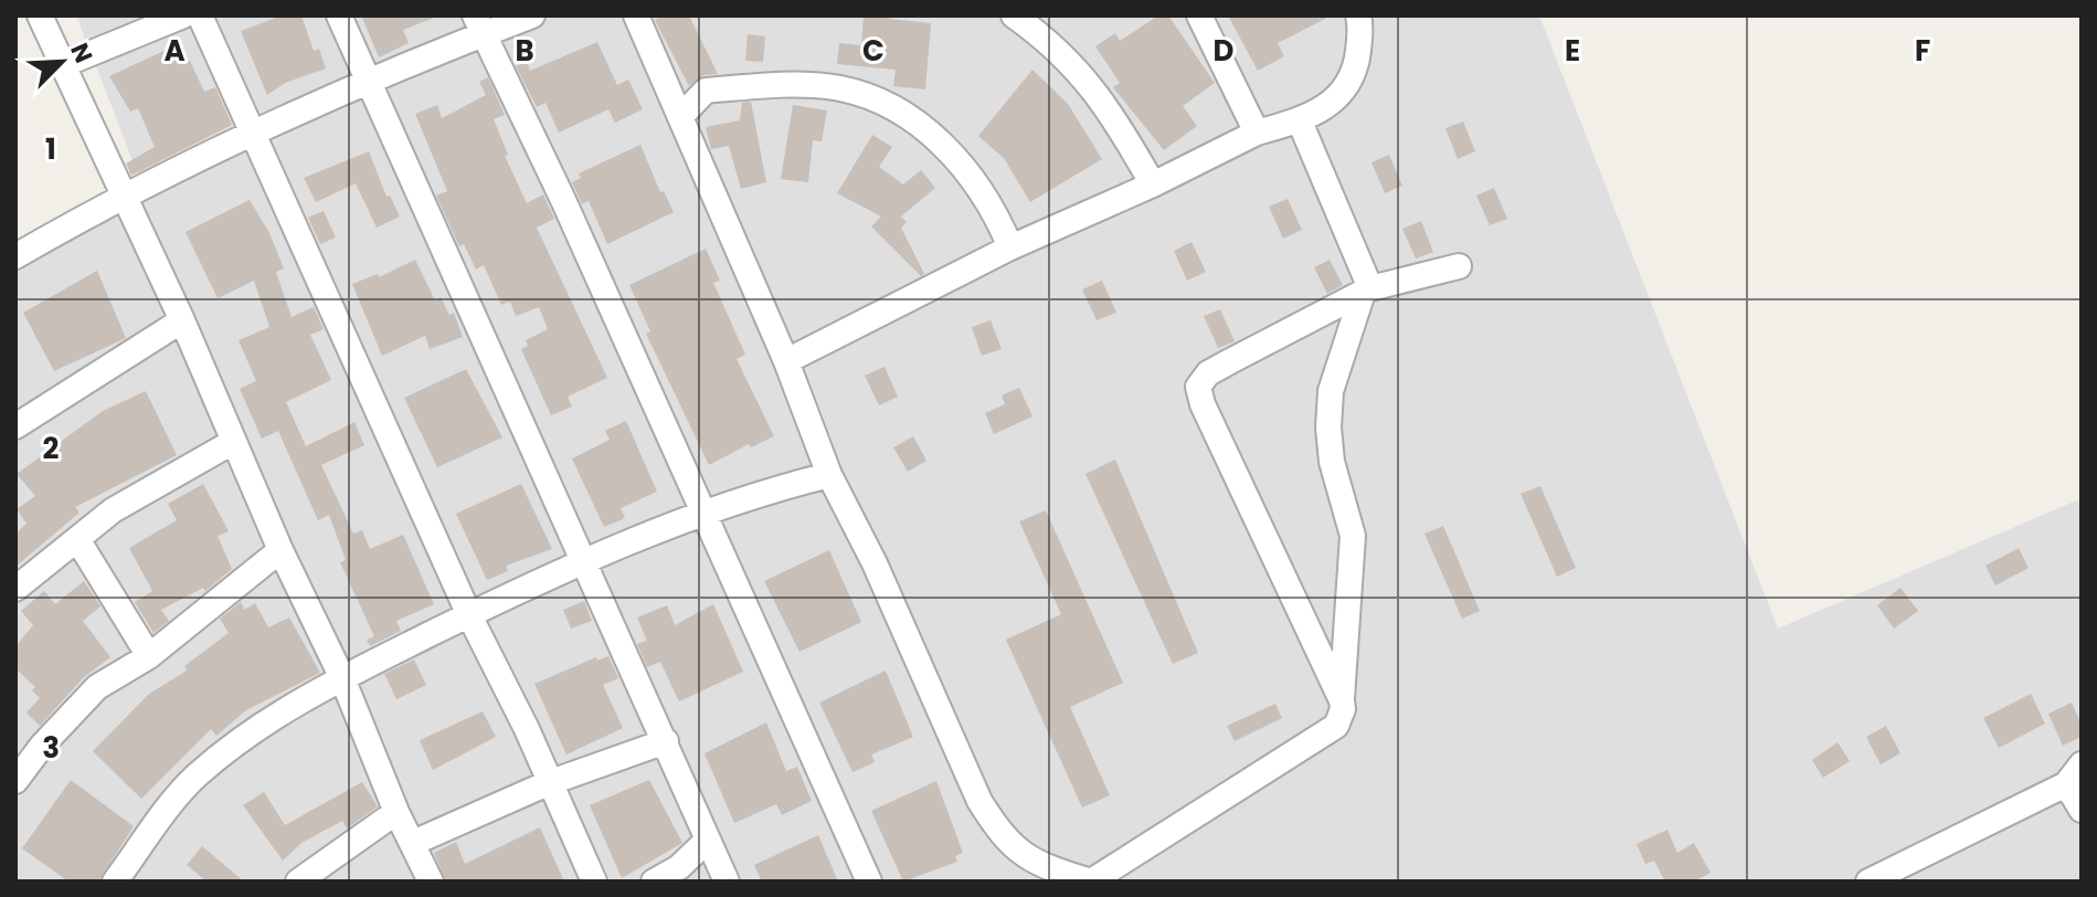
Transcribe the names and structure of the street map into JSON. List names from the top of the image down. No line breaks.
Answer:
{"north":"top right","grid":{"columns":["A","B","C","D","E","F"],"rows":["1","2","3"]}}
